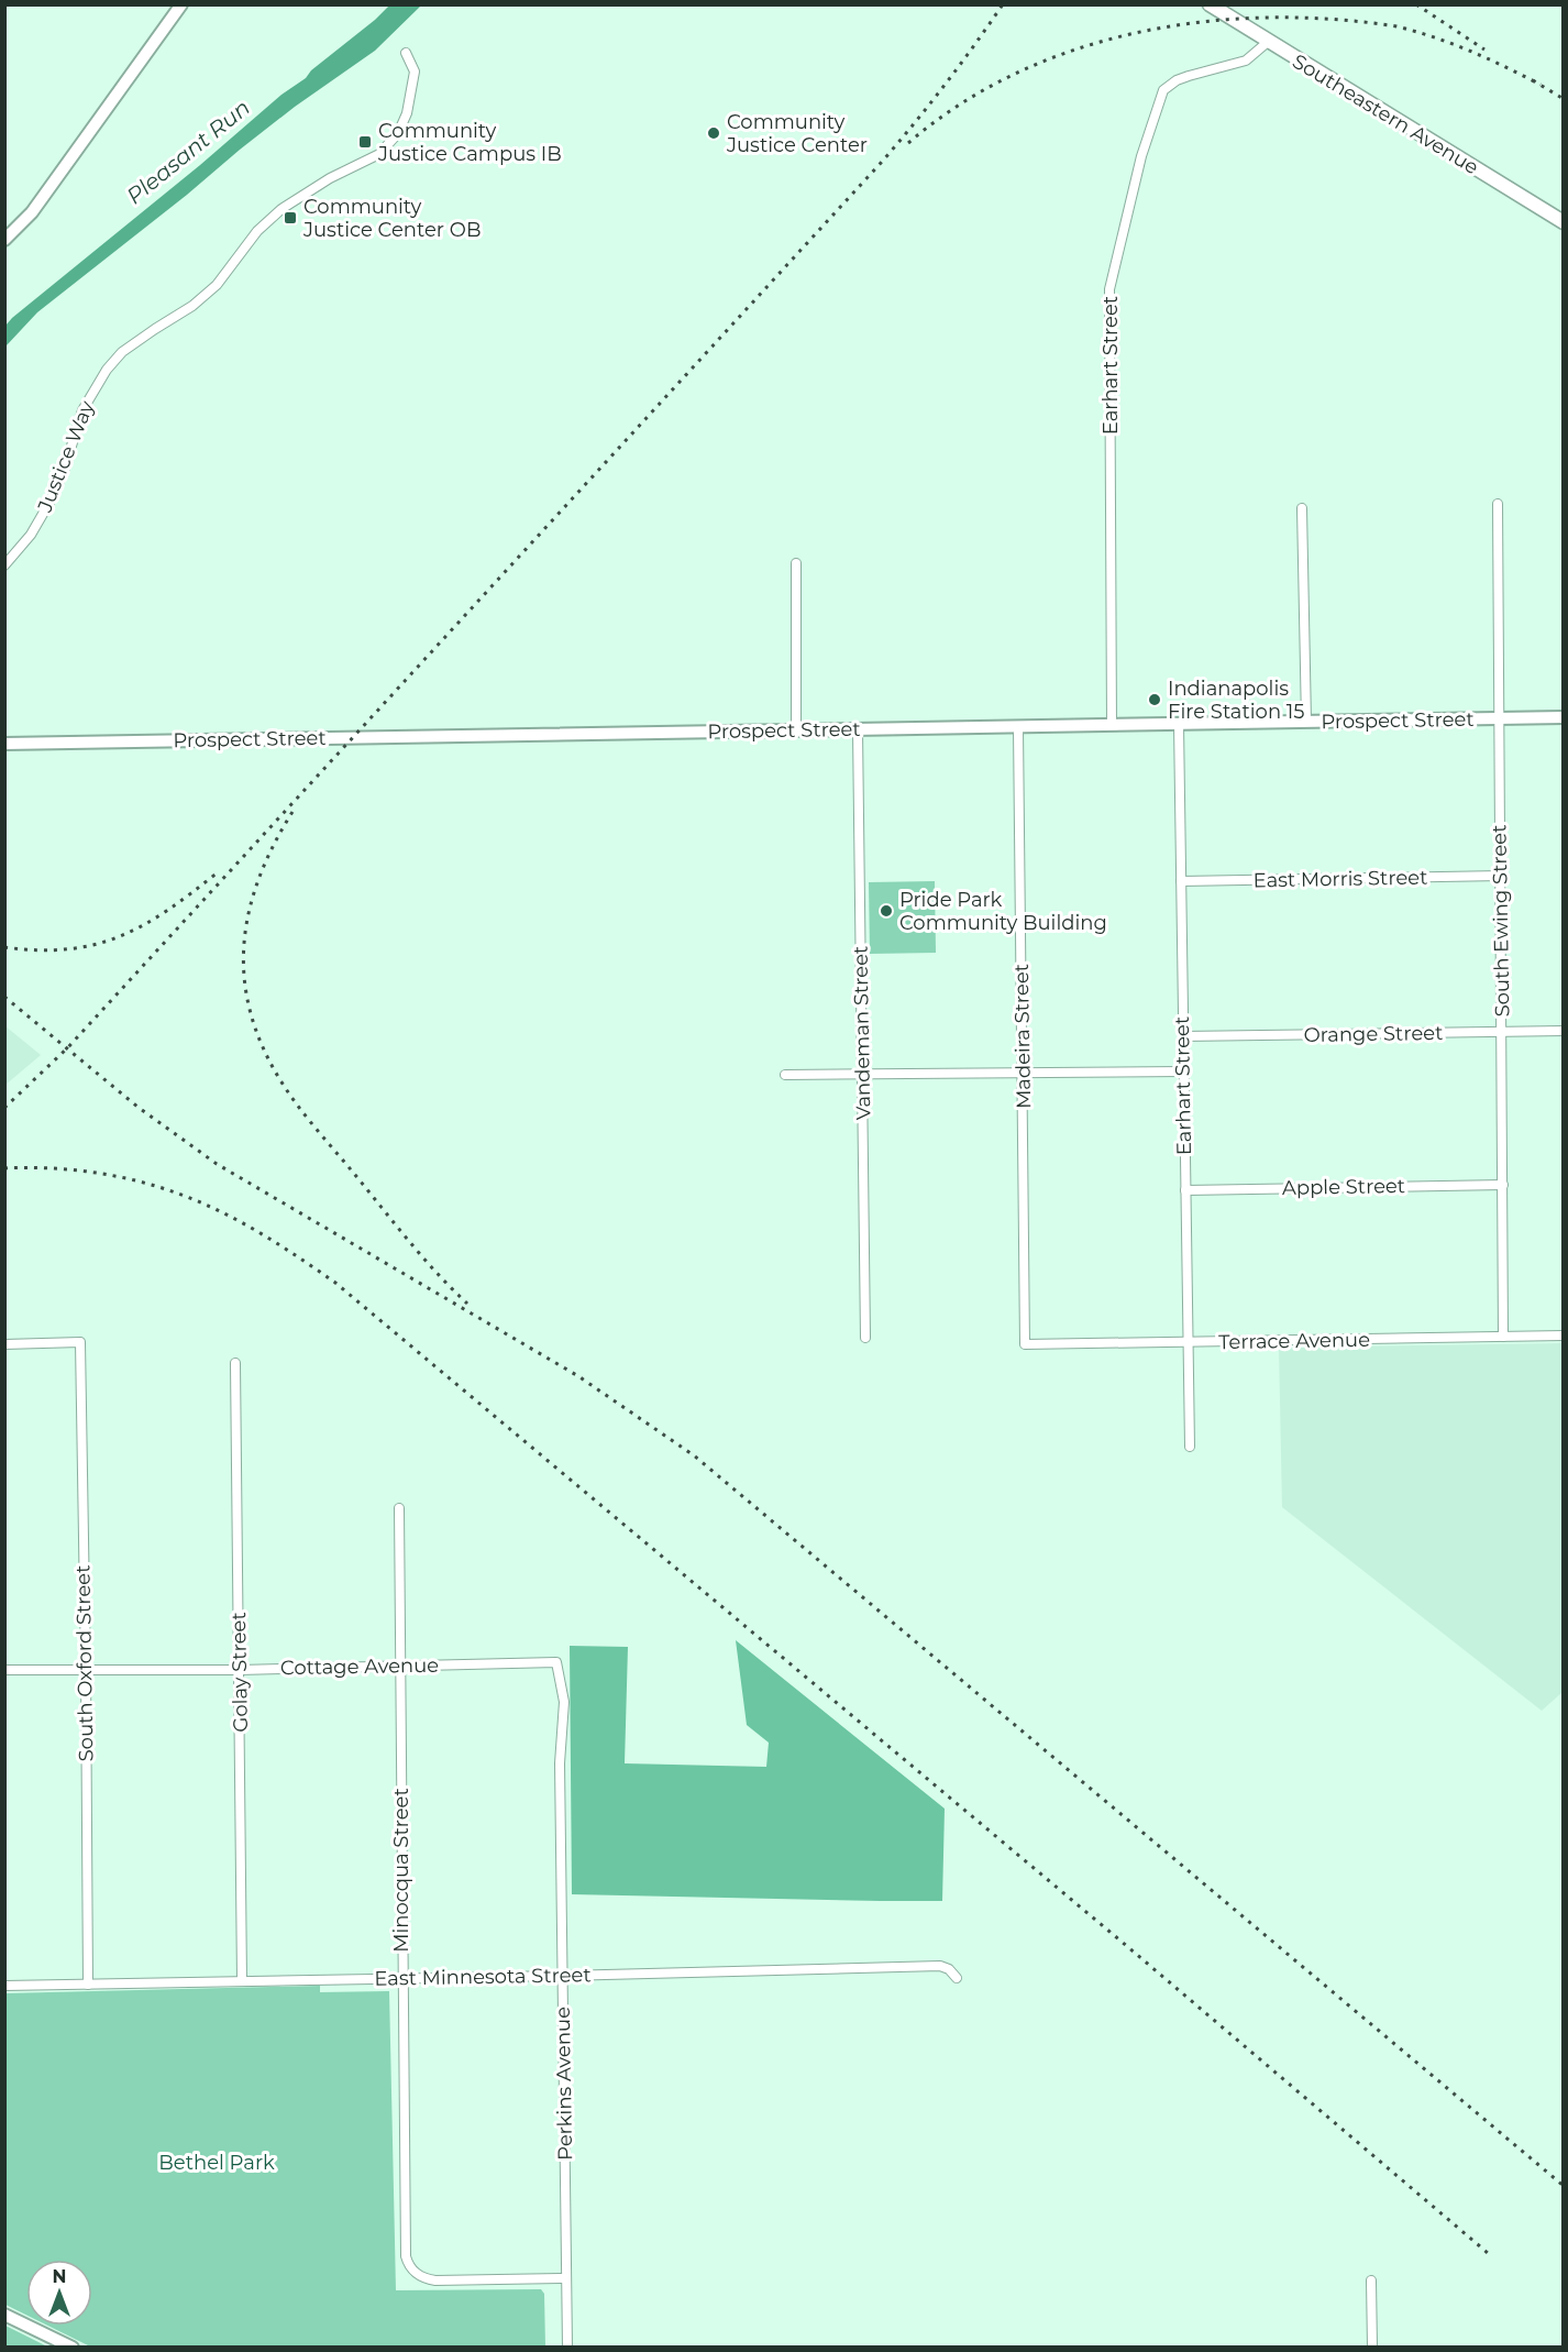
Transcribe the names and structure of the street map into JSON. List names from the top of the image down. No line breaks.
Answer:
{"streets":{"main road":["Southeastern Avenue","Prospect Street"],"street":["Earhart Street","Justice Way","East Morris Street","South Ewing Street","Vandeman Street","Orange Street","Madeira Street","Apple Street","Terrace Avenue","South Oxford Street","Cottage Avenue","Golay Street","Minocqua Street","East Minnesota Street","Perkins Avenue"]},"crossings":[["Southeastern Avenue","Earhart Street"],["Earhart Street","Prospect Street"],["Earhart Street","East Morris Street"],["Earhart Street","Orange Street"],["Earhart Street","Apple Street"],["Earhart Street","Terrace Avenue"],["Prospect Street","South Ewing Street"],["Prospect Street","Vandeman Street"],["Prospect Street","Madeira Street"],["East Morris Street","South Ewing Street"],["South Ewing Street","Orange Street"],["South Ewing Street","Apple Street"],["South Ewing Street","Terrace Avenue"],["Madeira Street","Terrace Avenue"],["South Oxford Street","Cottage Avenue"],["South Oxford Street","East Minnesota Street"],["Cottage Avenue","Golay Street"],["Cottage Avenue","Minocqua Street"],["Cottage Avenue","Perkins Avenue"],["Golay Street","East Minnesota Street"],["Minocqua Street","East Minnesota Street"],["Minocqua Street","Perkins Avenue"],["East Minnesota Street","Perkins Avenue"]],"water":["Pleasant Run"],"parks":["Bethel Park"],"places":{"other":["Community Justice Center","Indianapolis Fire Station 15","Pride Park Community Building"],"transit":["Community Justice Campus IB","Community Justice Center OB"]},"north":"top"}
